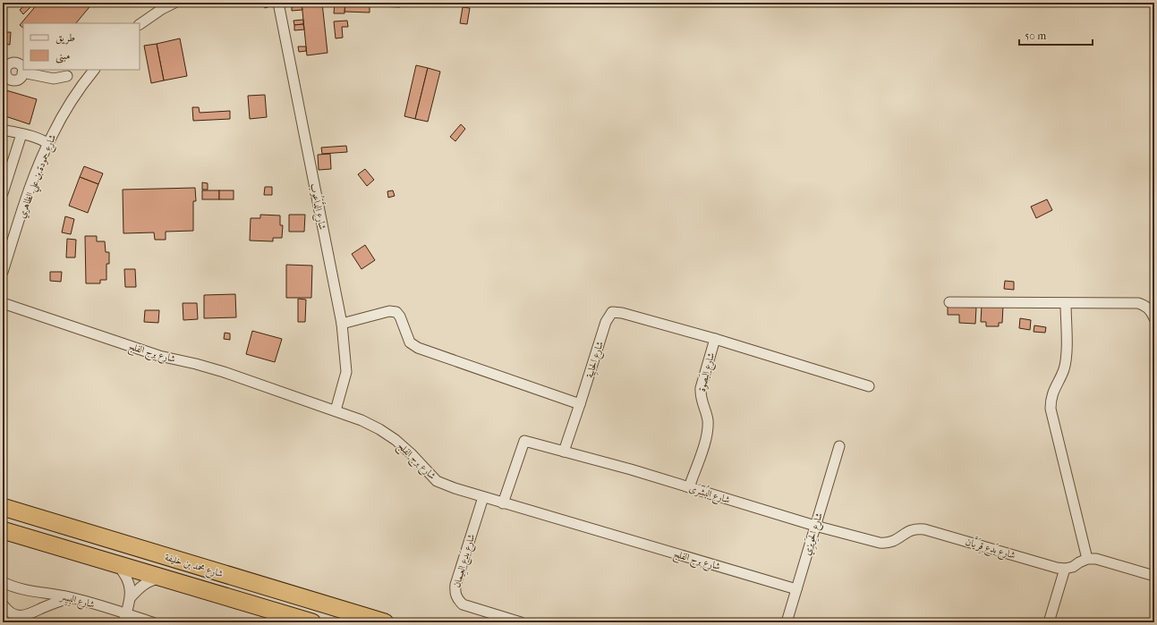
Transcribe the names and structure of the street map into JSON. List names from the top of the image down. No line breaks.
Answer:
{"streets":{"highway":["شارع محمد بن خليفة"],"street":["شارع حمودة بن علي الظاهري","شارع الدَّاعُوب","شارع برج الفلج","شارع الحابِية","شارع البَصوة","شارع البُشرَى","شارع الحِوَيزِي","شارع بَدع قِرَيَّان","شارع بَدع العِيمان","شارع البِسِر"]},"crossings":[["شارع الدَّاعُوب","شارع برج الفلج"],["شارع برج الفلج","شارع البُشرَى"],["شارع برج الفلج","شارع الحِوَيزِي"],["شارع برج الفلج","شارع بَدع العِيمان"],["شارع الحابِية","شارع البَصوة"],["شارع البَصوة","شارع البُشرَى"],["شارع البُشرَى","شارع الحِوَيزِي"],["شارع البُشرَى","شارع بَدع قِرَيَّان"]],"legend":["طريق","مبنى"],"scale_bar":"50 m"}
